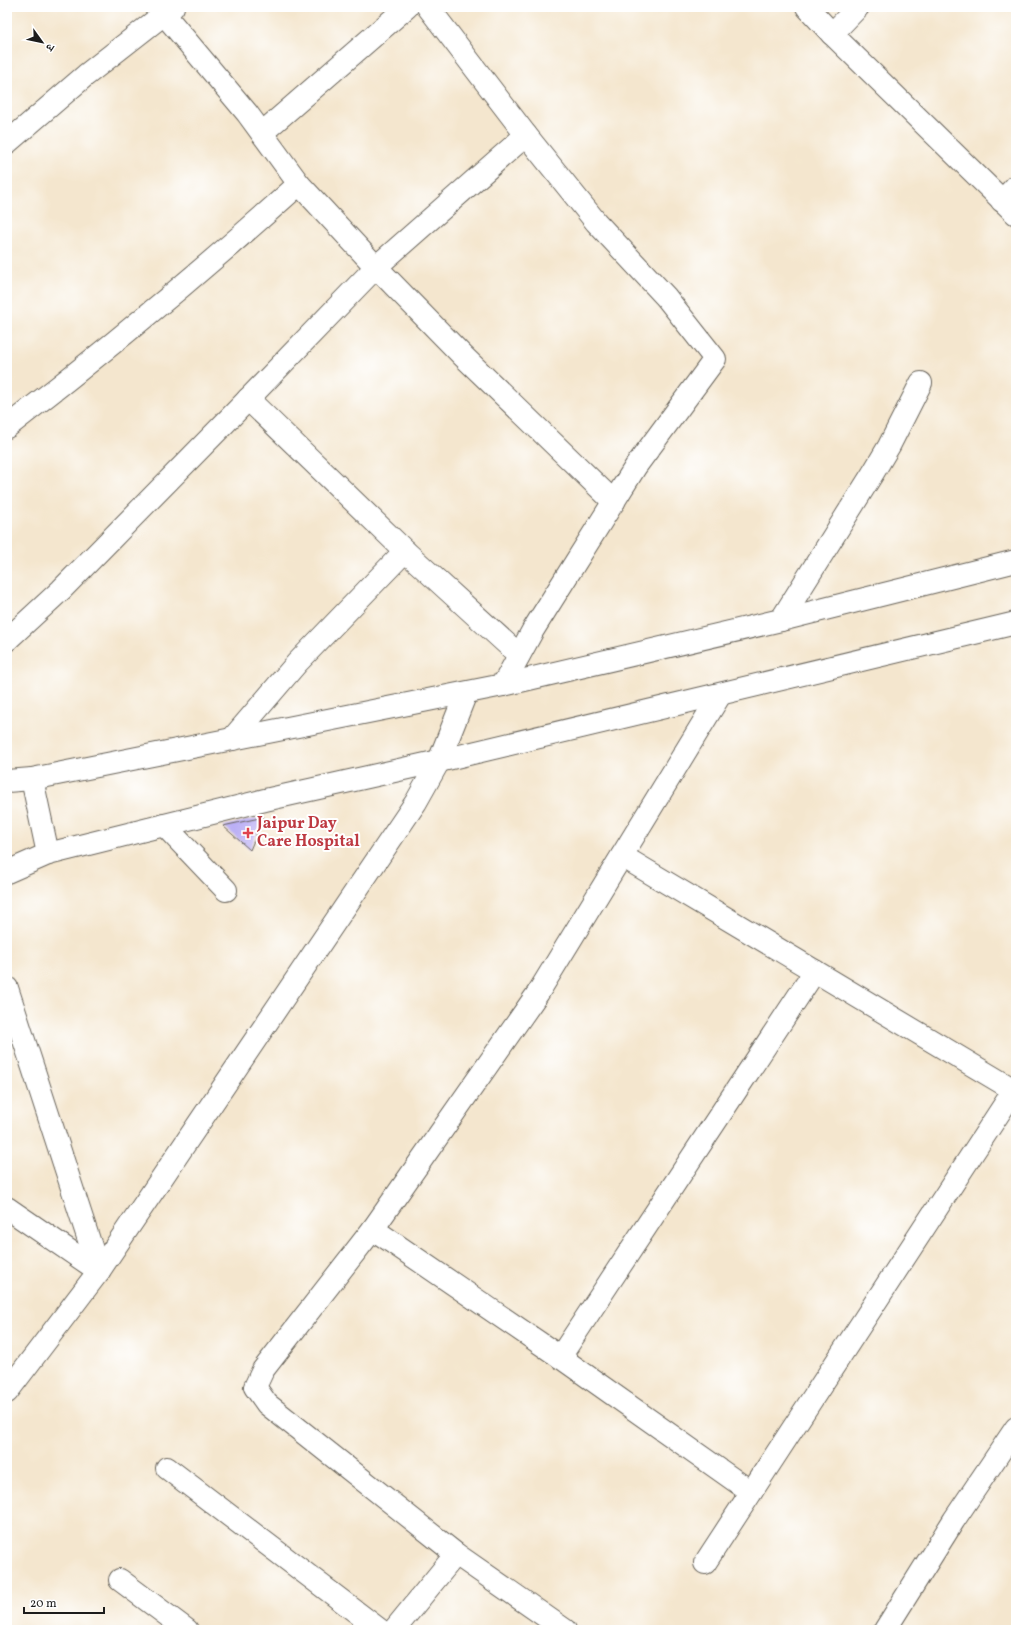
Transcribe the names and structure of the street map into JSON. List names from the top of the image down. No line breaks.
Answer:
{"places":{"health":["Jaipur Day Care Hospital"]},"scale_bar":"20 m","north":"bottom right"}
